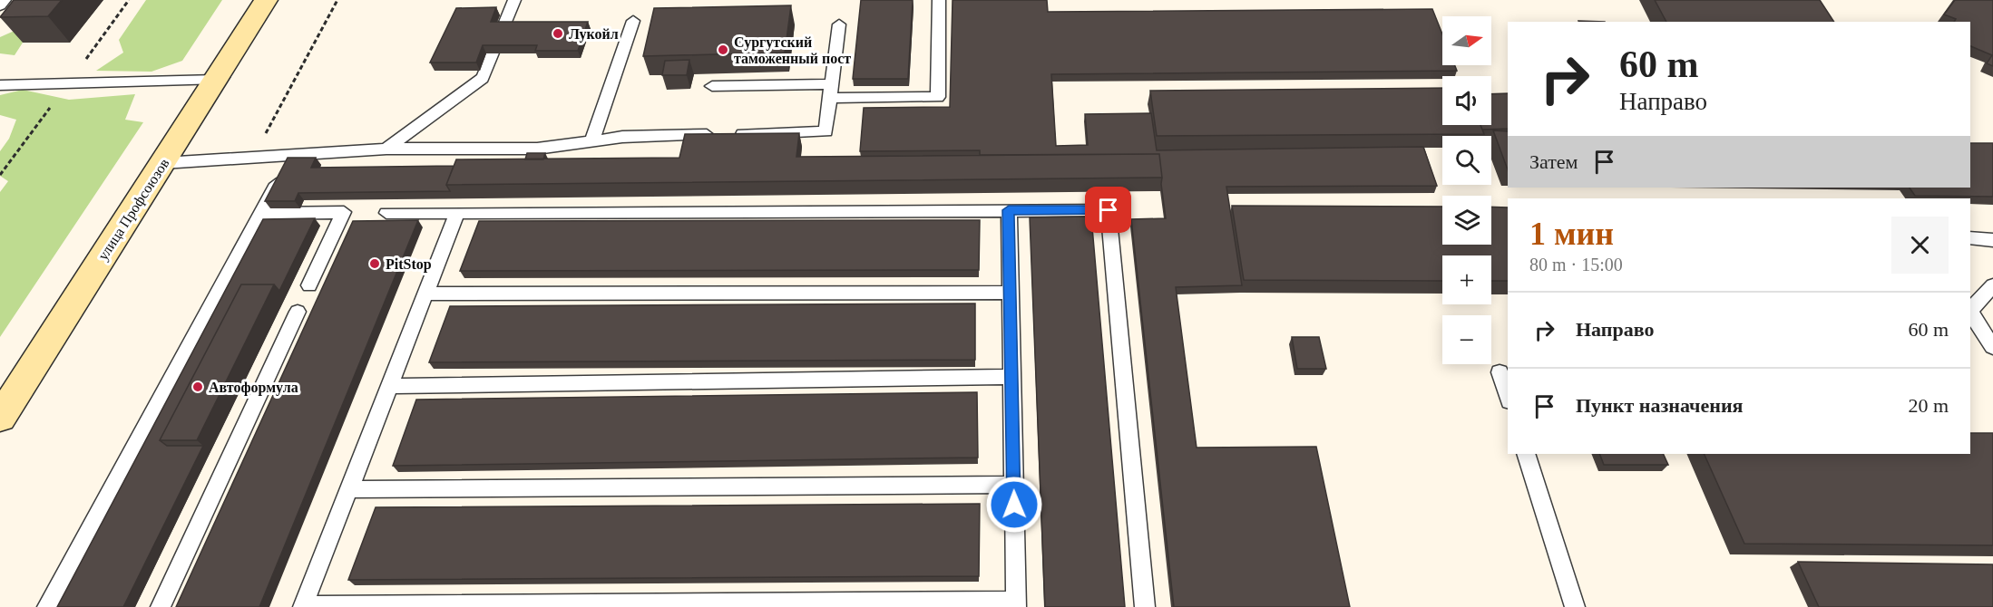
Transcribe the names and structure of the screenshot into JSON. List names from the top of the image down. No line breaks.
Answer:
{"streets":{"main road":["улица Профсоюзов"]},"places":["Лукойл","Сургутский таможенный пост","PitStop","Автоформула"],"north":"right","page":{"map_buttons":["+","−"],"turn":["60 m","Направо"],"then":"Затем","heading":["1 мин","80 m · 15:00"],"list":[{"name":"Направо","value":"60 m"},{"name":"Пункт назначения","value":"20 m"}]}}
